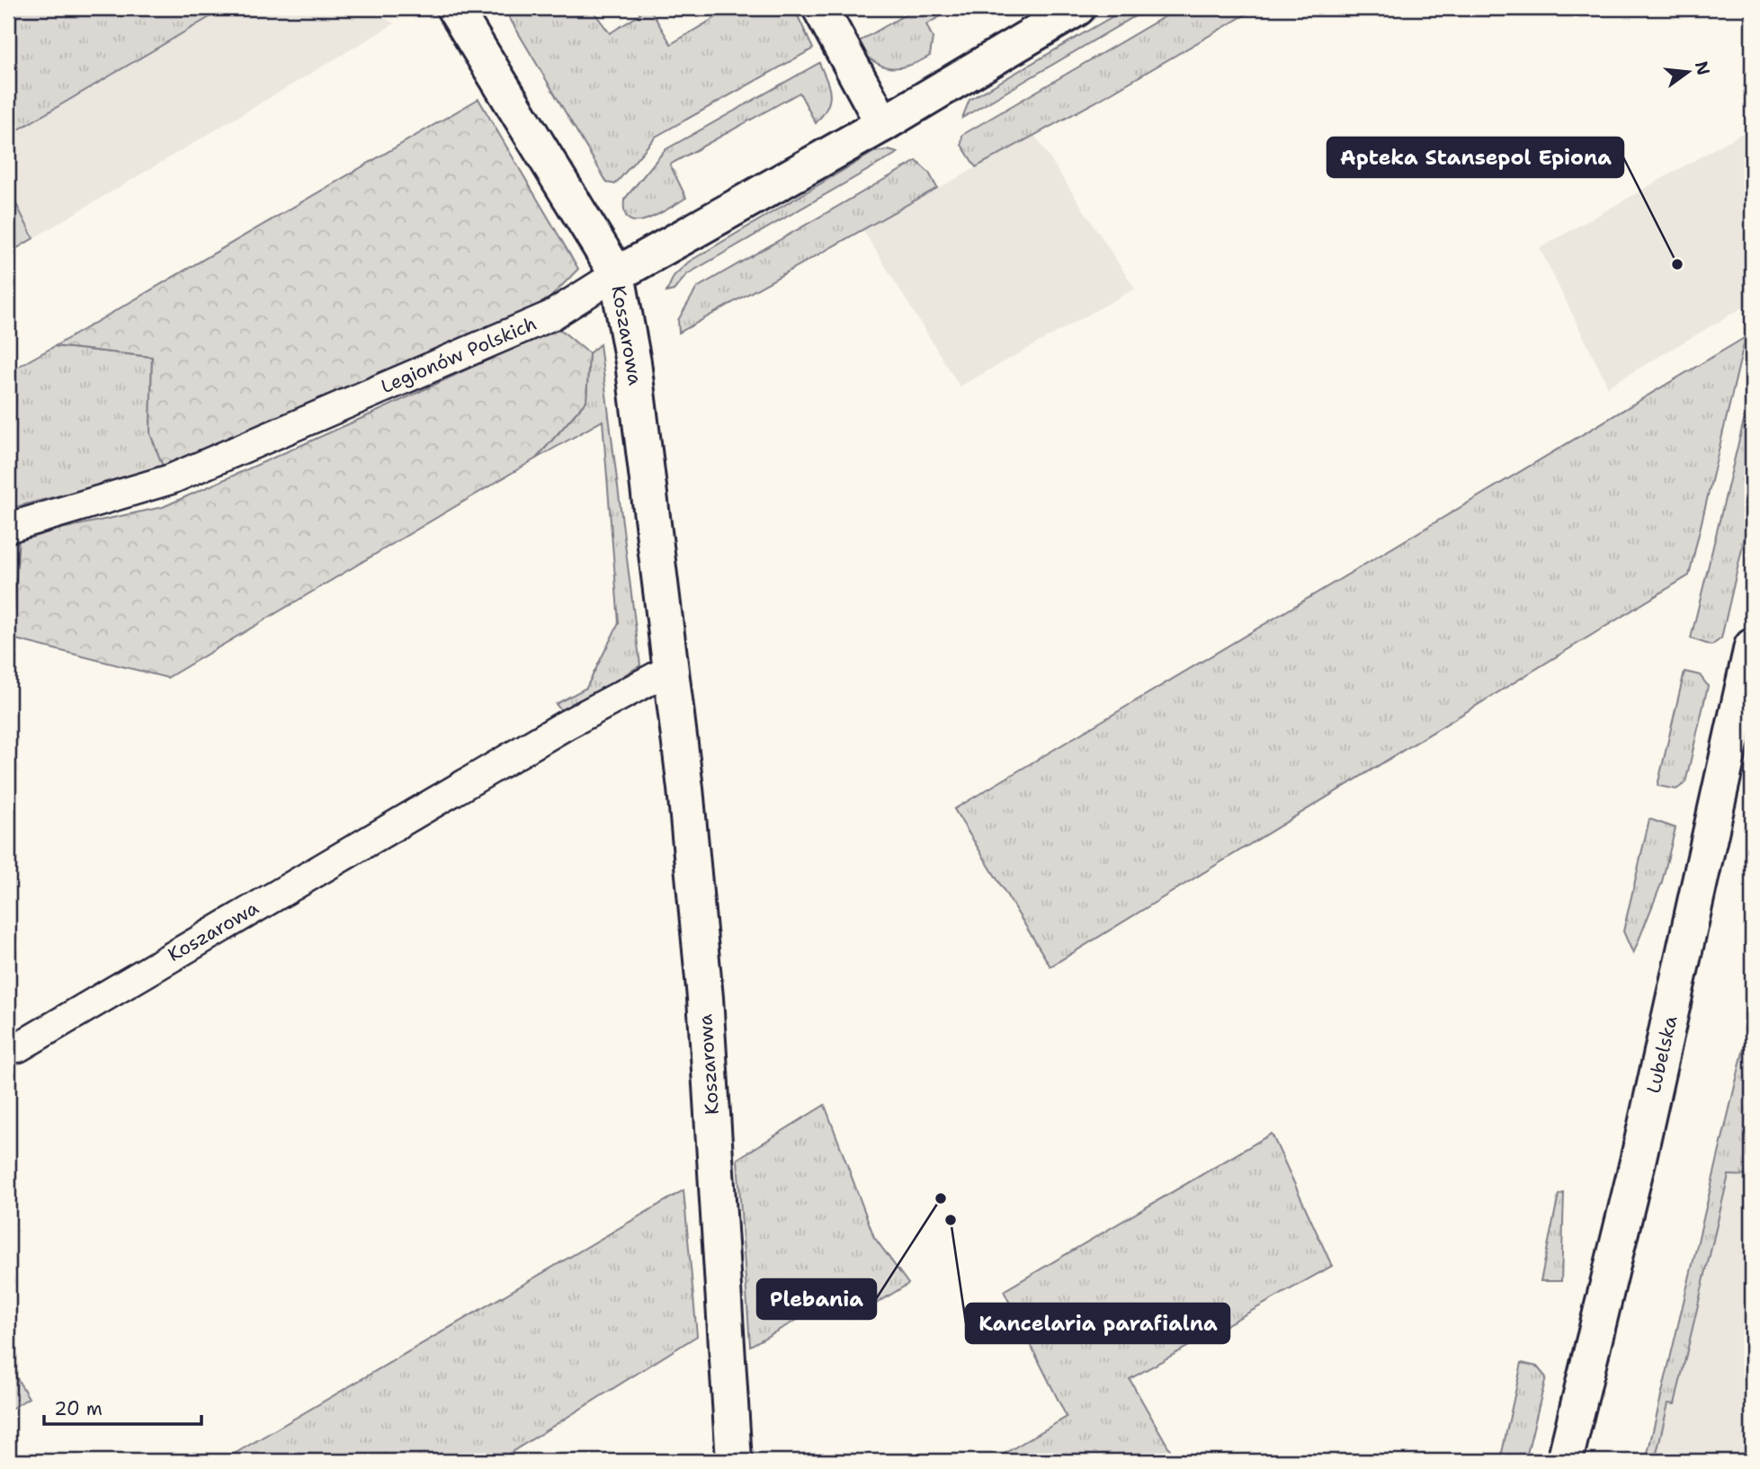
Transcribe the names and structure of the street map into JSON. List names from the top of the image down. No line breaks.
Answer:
{"streets":{"street":["Koszarowa","Legionów Polskich","Lubelska"]},"crossings":[["Koszarowa","Legionów Polskich"]],"places":["Apteka Stansepol Epiona","Plebania","Kancelaria parafialna"],"scale_bar":"20 m","north":"right"}
